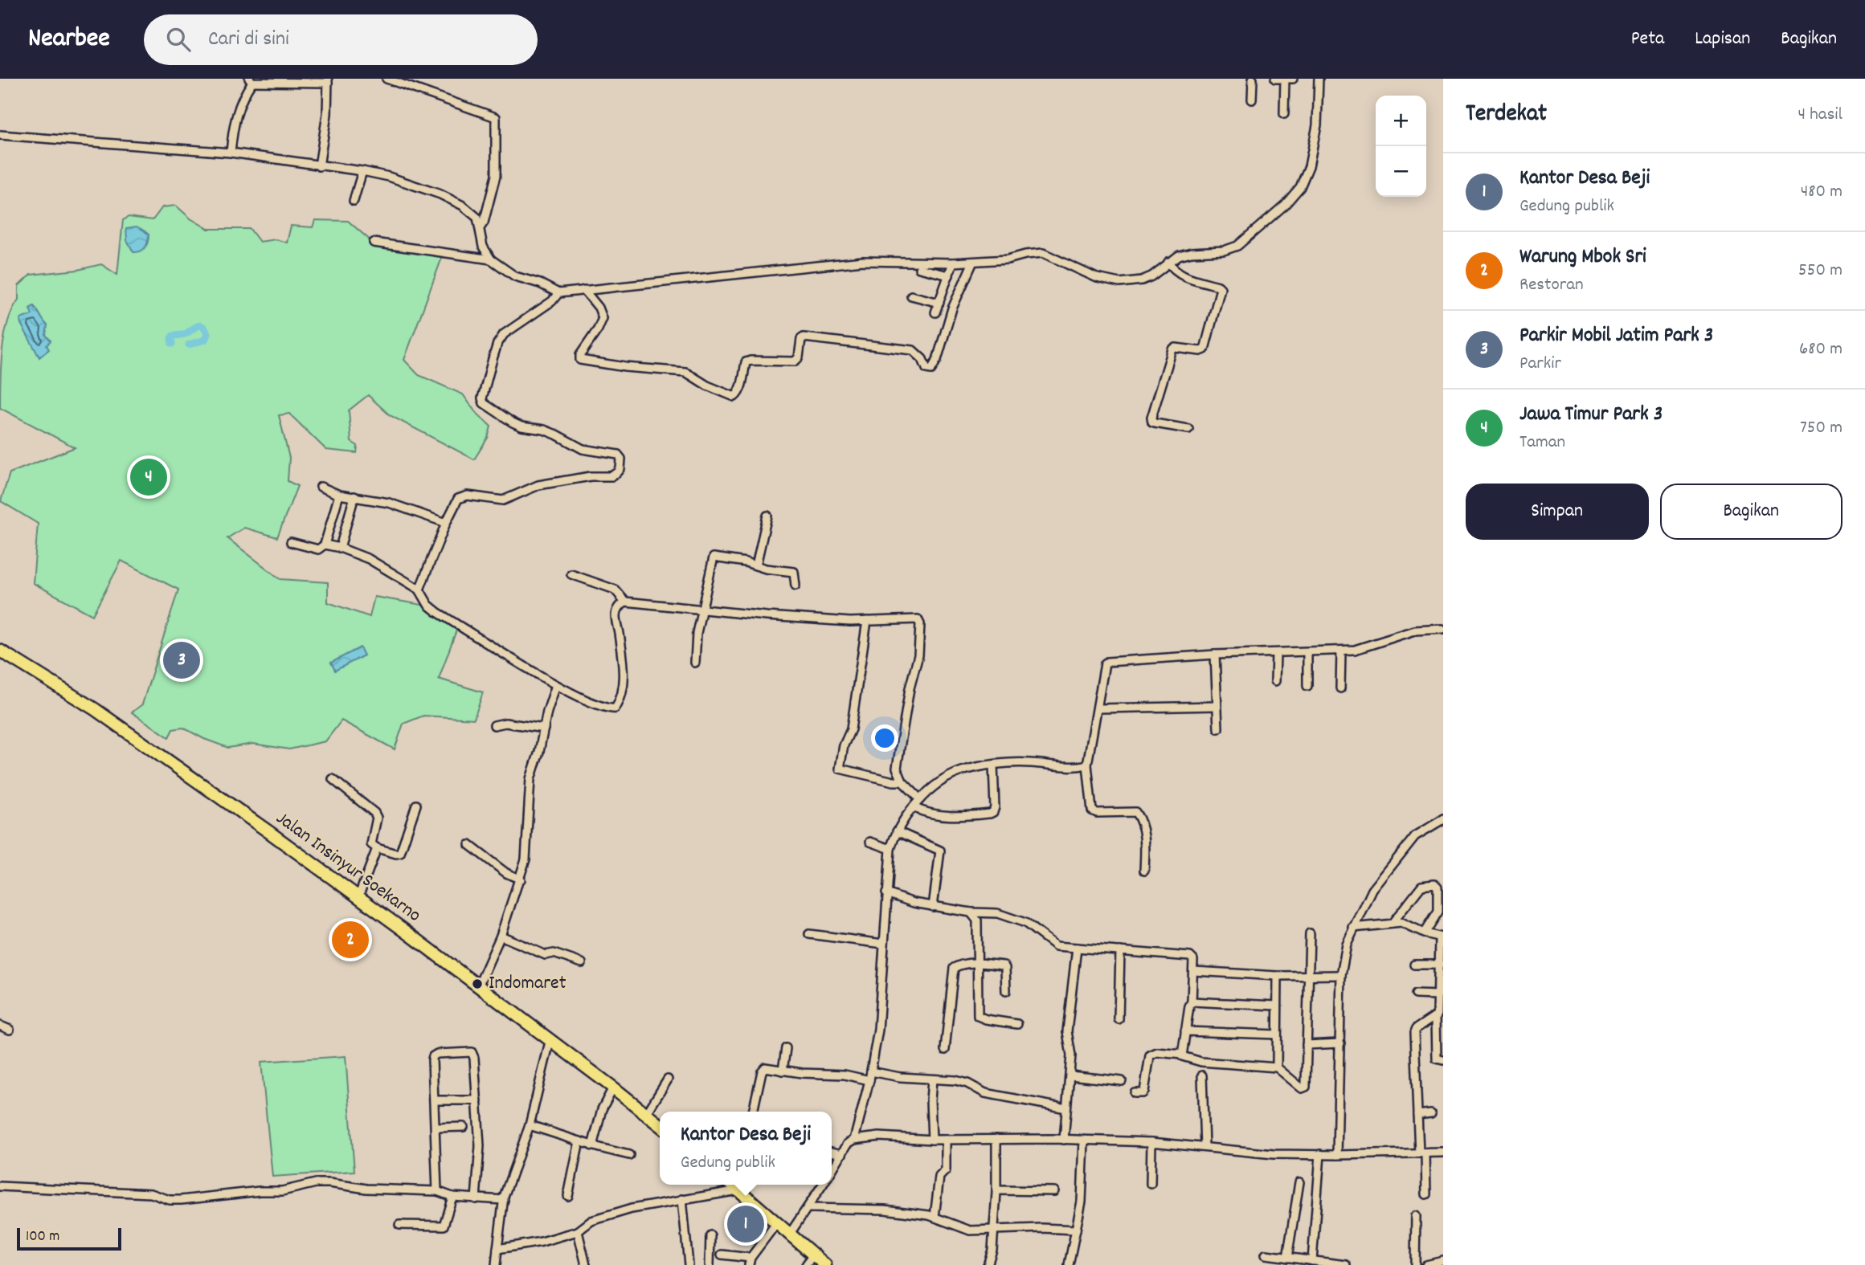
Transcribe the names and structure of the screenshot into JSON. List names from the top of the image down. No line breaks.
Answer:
{"streets":{"main road":["Jalan Insinyur Soekarno"]},"places":["Indomaret"],"scale_bar":"100 m","page":{"header":"Nearbee","search":"Cari di sini","nav":["Peta","Lapisan","Bagikan"],"heading":["Terdekat","4 hasil"],"map_buttons":["+","−"],"list":[{"mark":"1","name":"Kantor Desa Beji","note":"Gedung publik","value":"480 m"},{"mark":"2","name":"Warung Mbok Sri","note":"Restoran","value":"550 m"},{"mark":"3","name":"Parkir Mobil Jatim Park 3","note":"Parkir","value":"680 m"},{"mark":"4","name":"Jawa Timur Park 3","note":"Taman","value":"750 m"}],"pins":["4","3","2","1"],"buttons":["Simpan","Bagikan"],"popup":["Kantor Desa Beji","Gedung publik"],"scale":"100 m"}}
